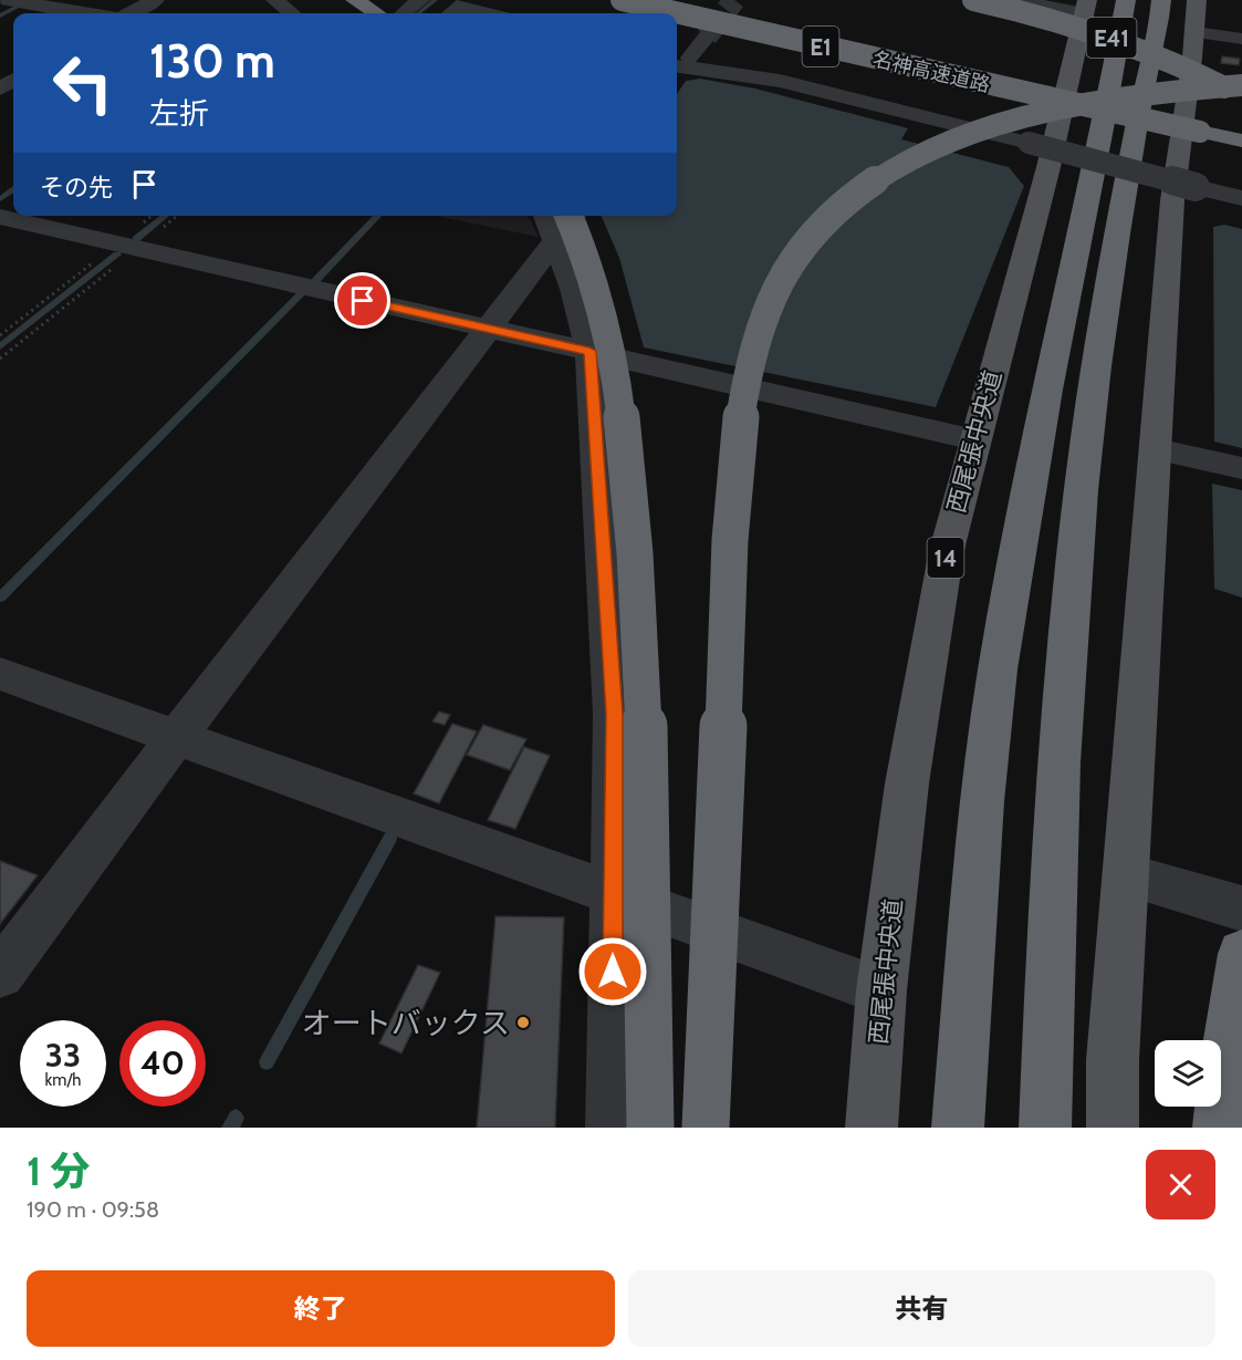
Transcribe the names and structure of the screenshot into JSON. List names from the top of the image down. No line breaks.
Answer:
{"streets":{"highway":["E41","E1","名神高速道路"],"main road":["西尾張中央道","14"]},"places":["オートバックス"],"page":{"turn":["130 m","左折"],"then":"その先","speed":"33 km/h","limit":"40","heading":["1 分","190 m · 09:58"],"buttons":["終了","共有"]}}
